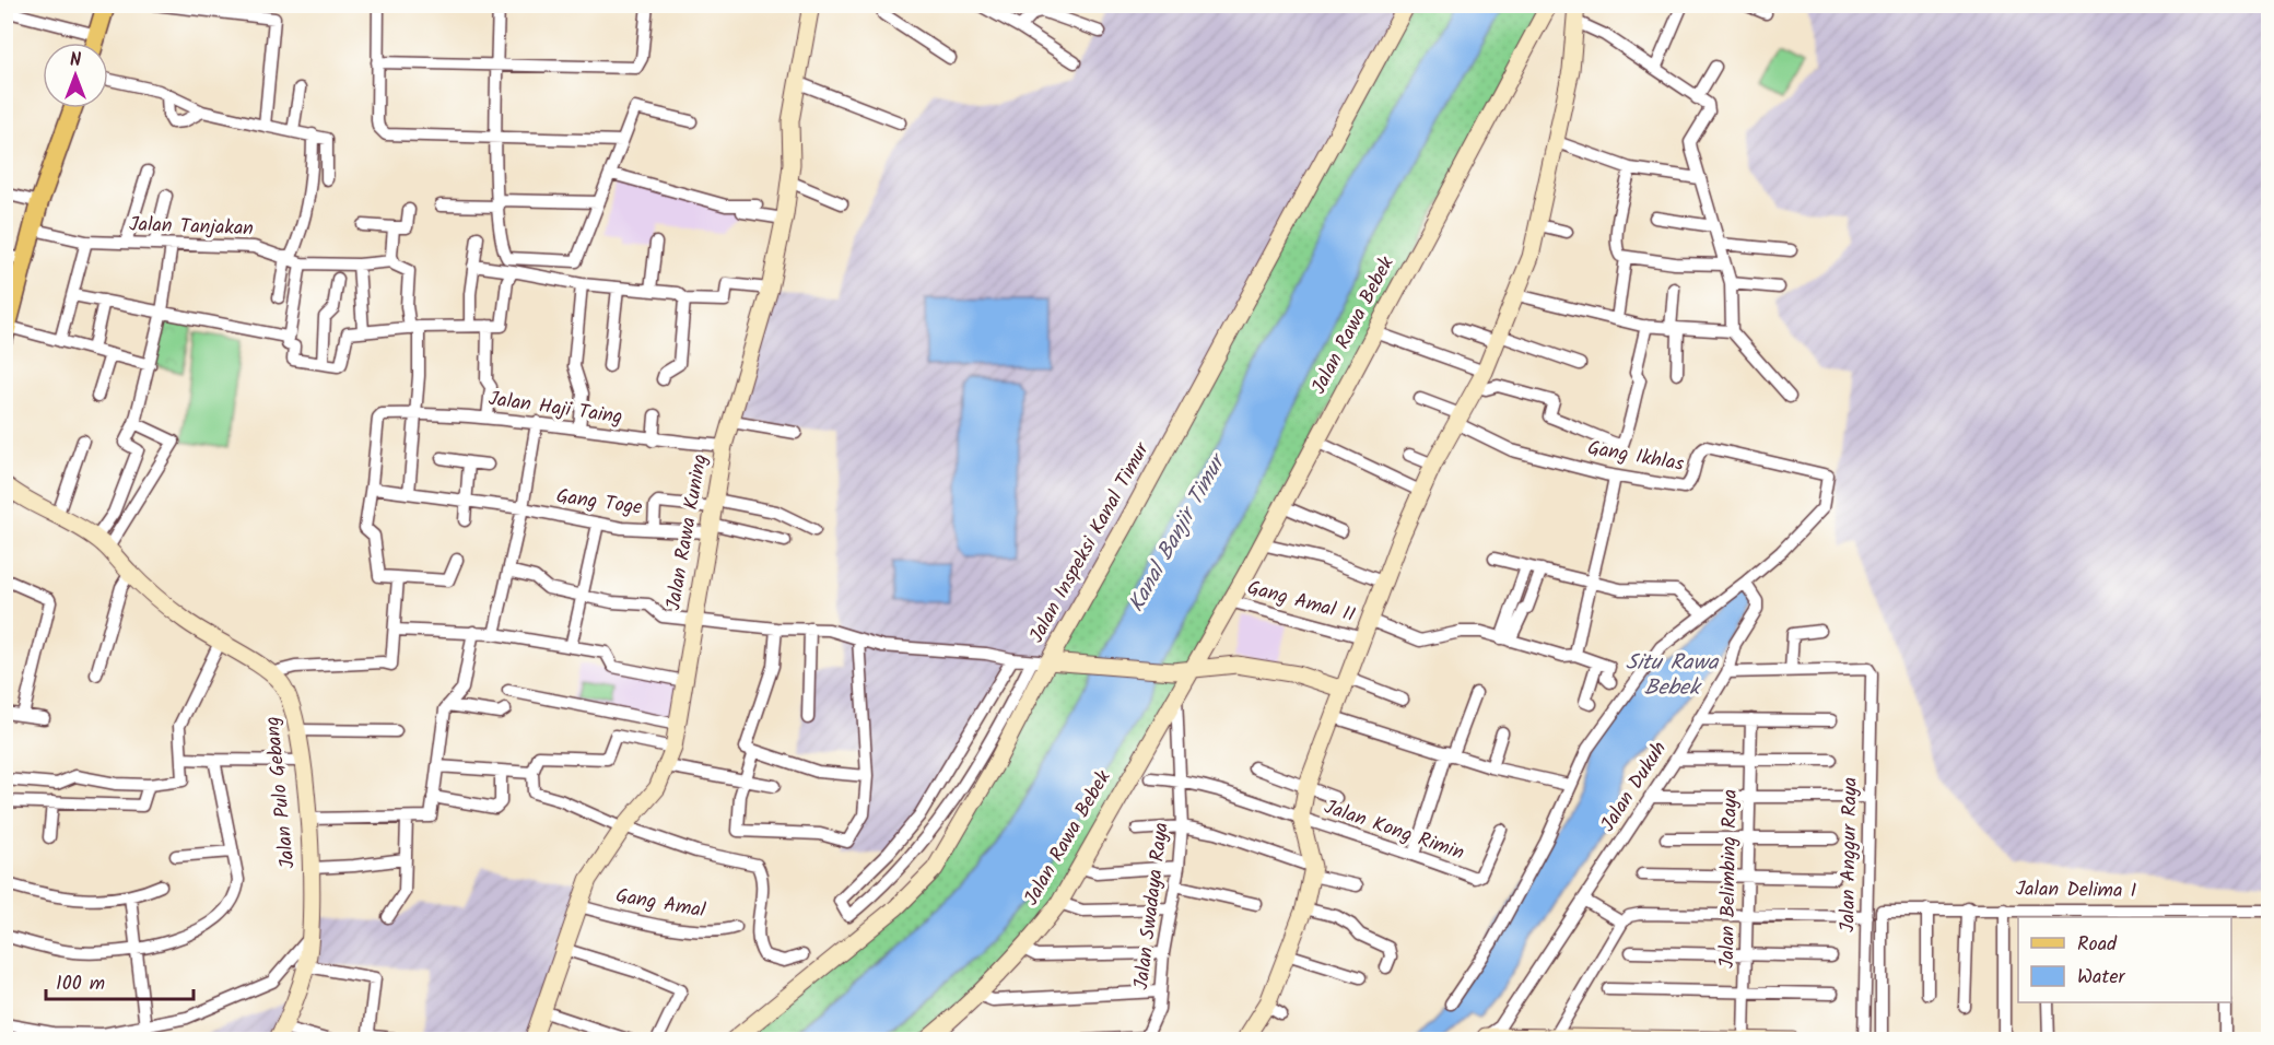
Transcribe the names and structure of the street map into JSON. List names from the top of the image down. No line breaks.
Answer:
{"streets":{"street":["Jalan Tanjakan","Jalan Rawa Bebek","Jalan Haji Taing","Gang Ikhlas","Gang Toge","Jalan Rawa Kuning","Jalan Inspeksi Kanal Timur","Gang Amal II","Jalan Dukuh","Jalan Pulo Gebang","Jalan Kong Rimin","Jalan Anggur Raya","Jalan Belimbing Raya","Jalan Delima I","Gang Amal","Jalan Swadaya Raya"]},"crossings":[["Jalan Rawa Bebek","Gang Amal II"],["Jalan Rawa Bebek","Jalan Swadaya Raya"],["Jalan Haji Taing","Gang Toge"],["Jalan Haji Taing","Jalan Rawa Kuning"],["Gang Ikhlas","Jalan Dukuh"],["Gang Toge","Jalan Rawa Kuning"],["Jalan Rawa Kuning","Gang Amal"],["Jalan Kong Rimin","Jalan Swadaya Raya"]],"water":["Kanal Banjir Timur","Situ Rawa Bebek"],"legend":["Road","Water"],"scale_bar":"100 m","north":"top"}
